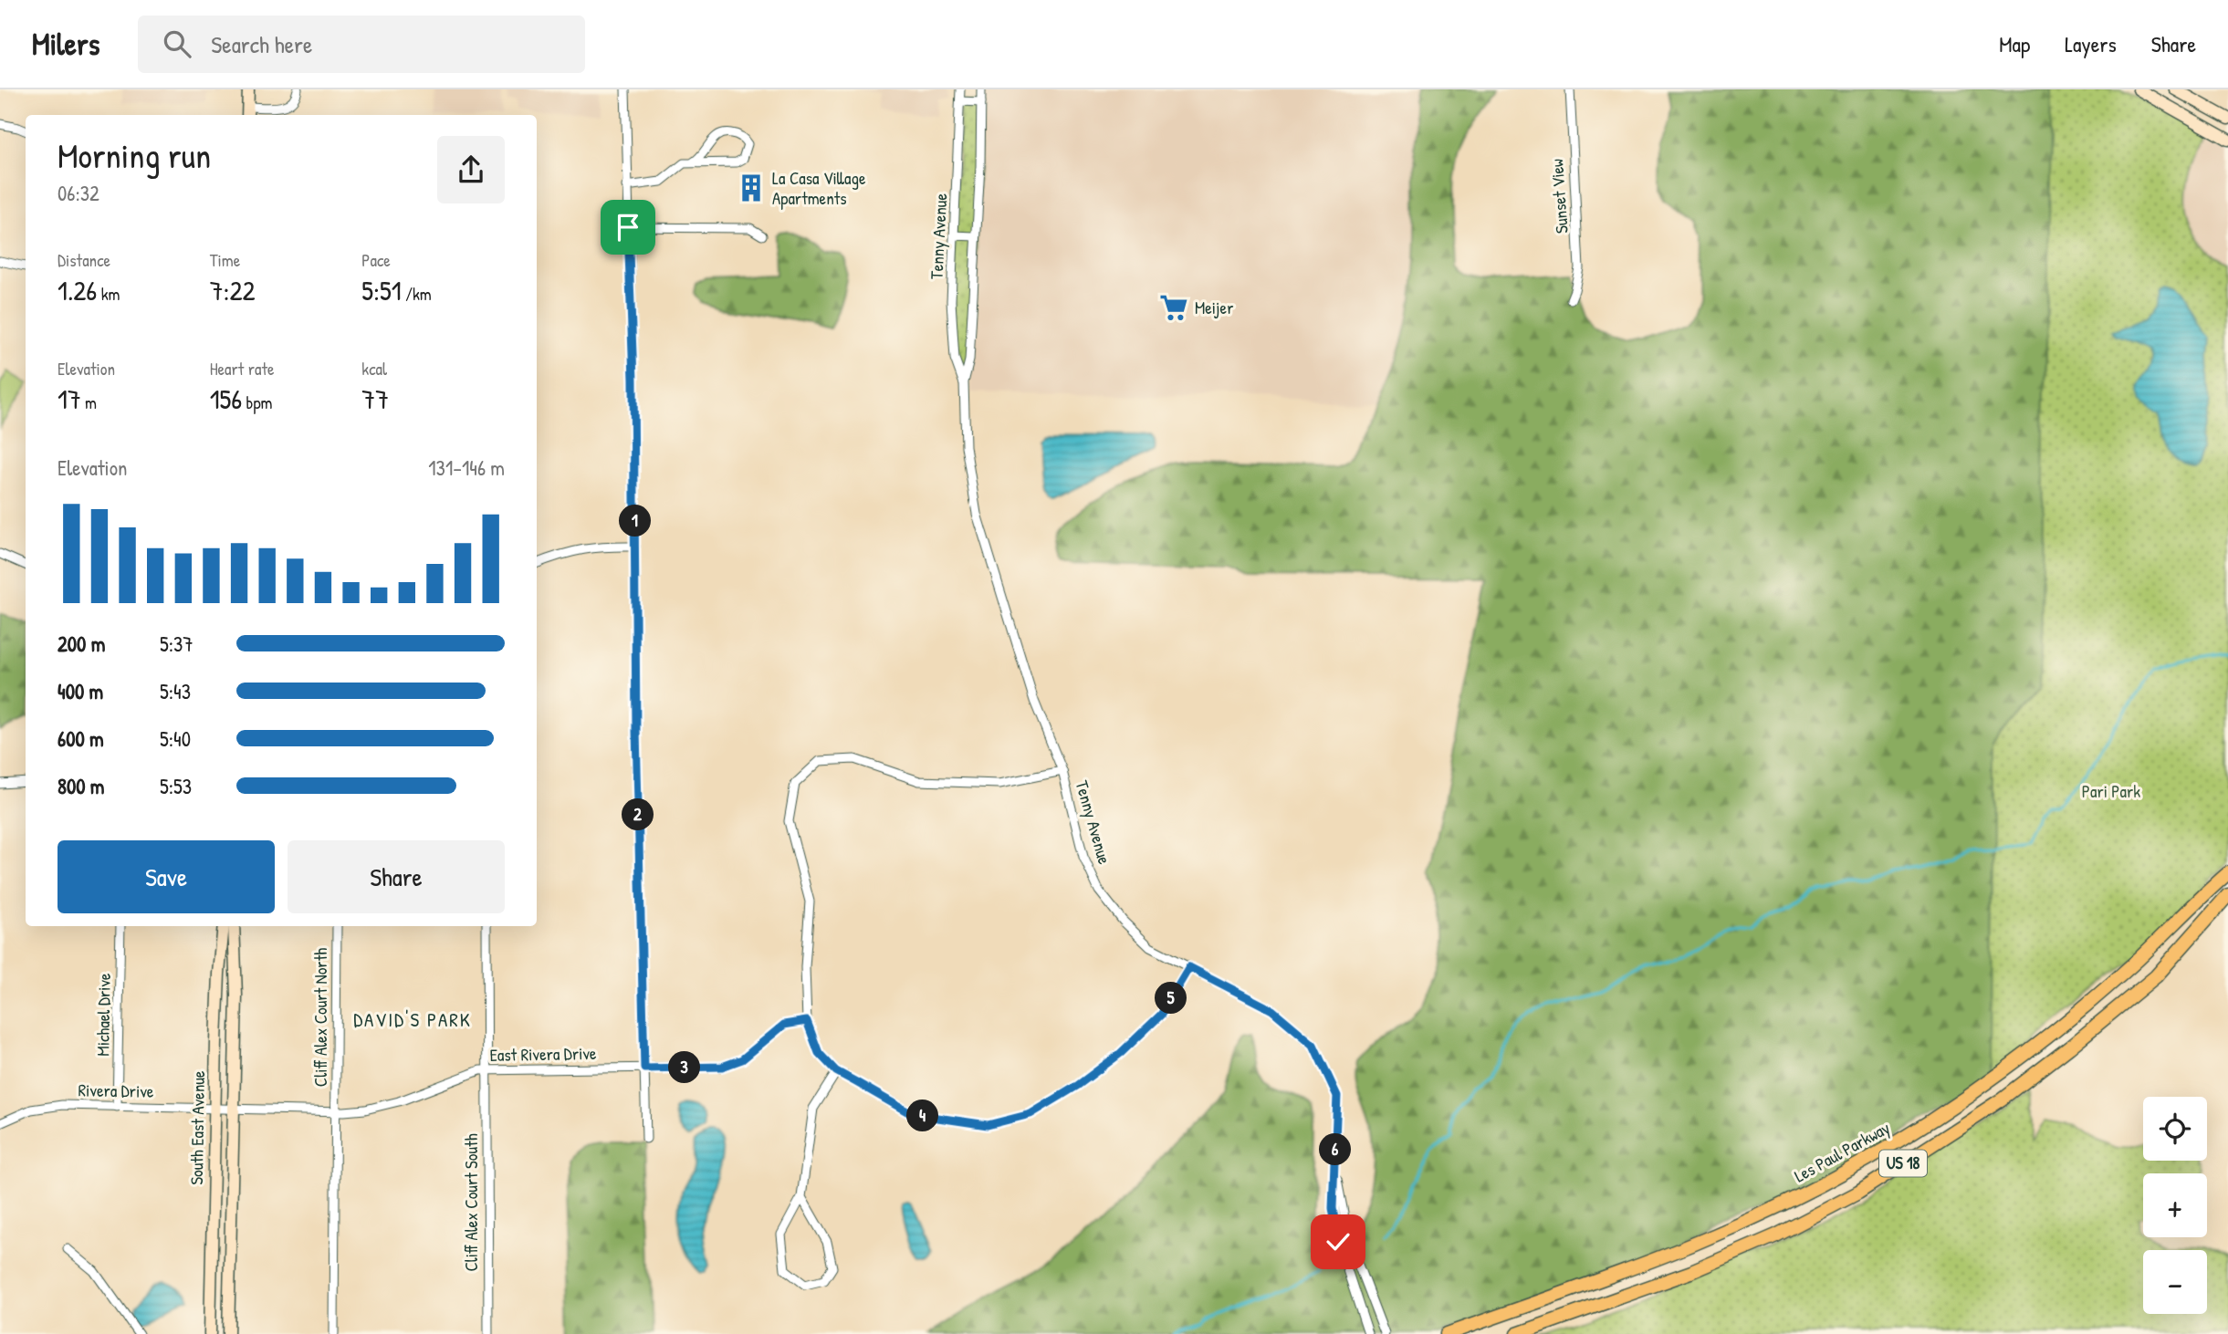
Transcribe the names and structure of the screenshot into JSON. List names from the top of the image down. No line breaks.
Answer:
{"streets":{"main road":["South East Avenue","Les Paul Parkway","US 18"],"street":["Sunset View","Tenny Avenue","Michael Drive","Cliff Alex Court North","East Rivera Drive","Rivera Drive","Cliff Alex Court South"]},"crossings":[["Michael Drive","Rivera Drive"],["Cliff Alex Court North","East Rivera Drive"],["East Rivera Drive","Rivera Drive"],["East Rivera Drive","South East Avenue"],["East Rivera Drive","Cliff Alex Court South"],["Rivera Drive","South East Avenue"]],"districts":["DAVID'S PARK"],"parks":["Pari Park"],"places":{"building":["La Casa Village Apartments"],"supermarket":["Meijer"]},"page":{"header":"Milers","search":"Search here","nav":["Map","Layers","Share"],"heading":["Morning run","06:32"],"stats":[["Distance","1.26 km"],["Time","7:22"],["Pace","5:51 /km"],["Elevation","17 m"],["Heart rate","156 bpm"],["kcal","77"]],"chart":["Elevation","131–146 m"],"pins":["1","2","5","3","4","6"],"list":[{"name":"200 m","note":"5:37"},{"name":"400 m","note":"5:43"},{"name":"600 m","note":"5:40"},{"name":"800 m","note":"5:53"}],"buttons":["Save","Share"],"map_buttons":["+","−"]}}
